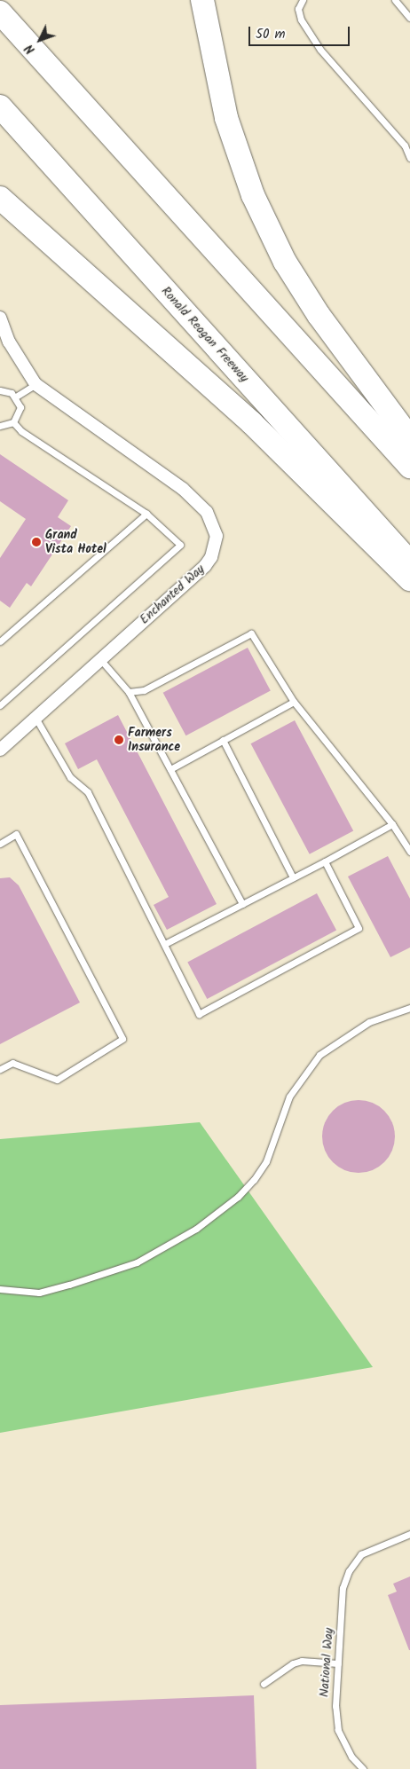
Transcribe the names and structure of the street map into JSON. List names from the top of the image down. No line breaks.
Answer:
{"streets":{"highway":["Ronald Reagan Freeway"],"street":["Enchanted Way"],"lane":["National Way"]},"places":["Grand Vista Hotel","Farmers Insurance"],"scale_bar":"50 m","north":"bottom left"}
